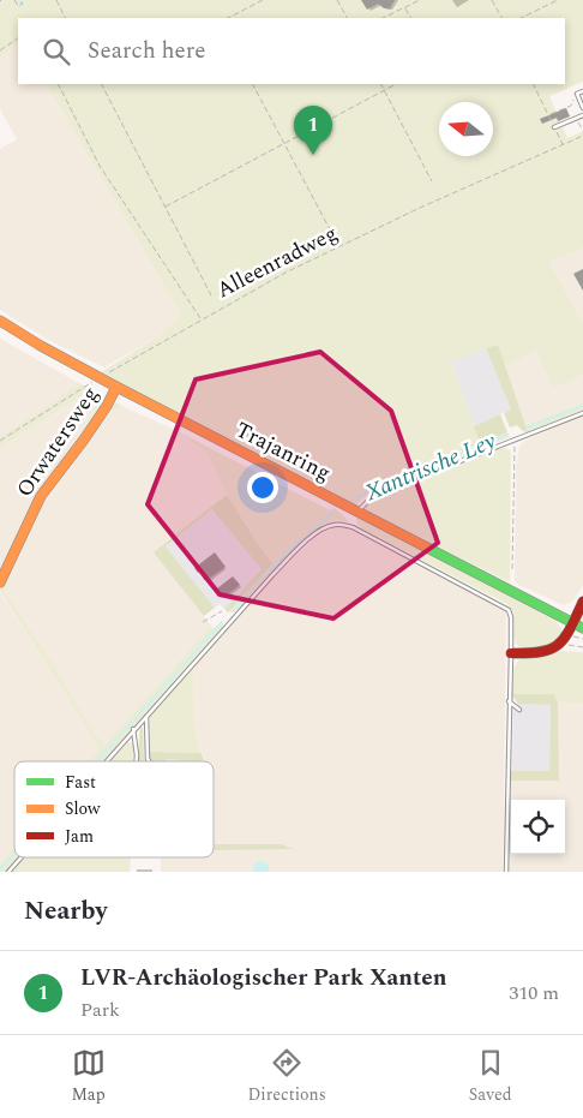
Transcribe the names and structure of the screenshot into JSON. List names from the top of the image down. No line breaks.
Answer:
{"streets":{"main road":["Orwatersweg","Trajanring"],"path":["Alleenradweg"]},"crossings":[["Alleenradweg","Trajanring"],["Orwatersweg","Trajanring"]],"water":["Xantrische Ley"],"legend":["Fast","Slow","Jam"],"north":"left","page":{"search":"Search here","pins":"1","heading":"Nearby","list":[{"mark":"1","name":"LVR-Archäologischer Park Xanten","note":"Park","value":"310 m"}],"nav":["Map","Directions","Saved"]}}
